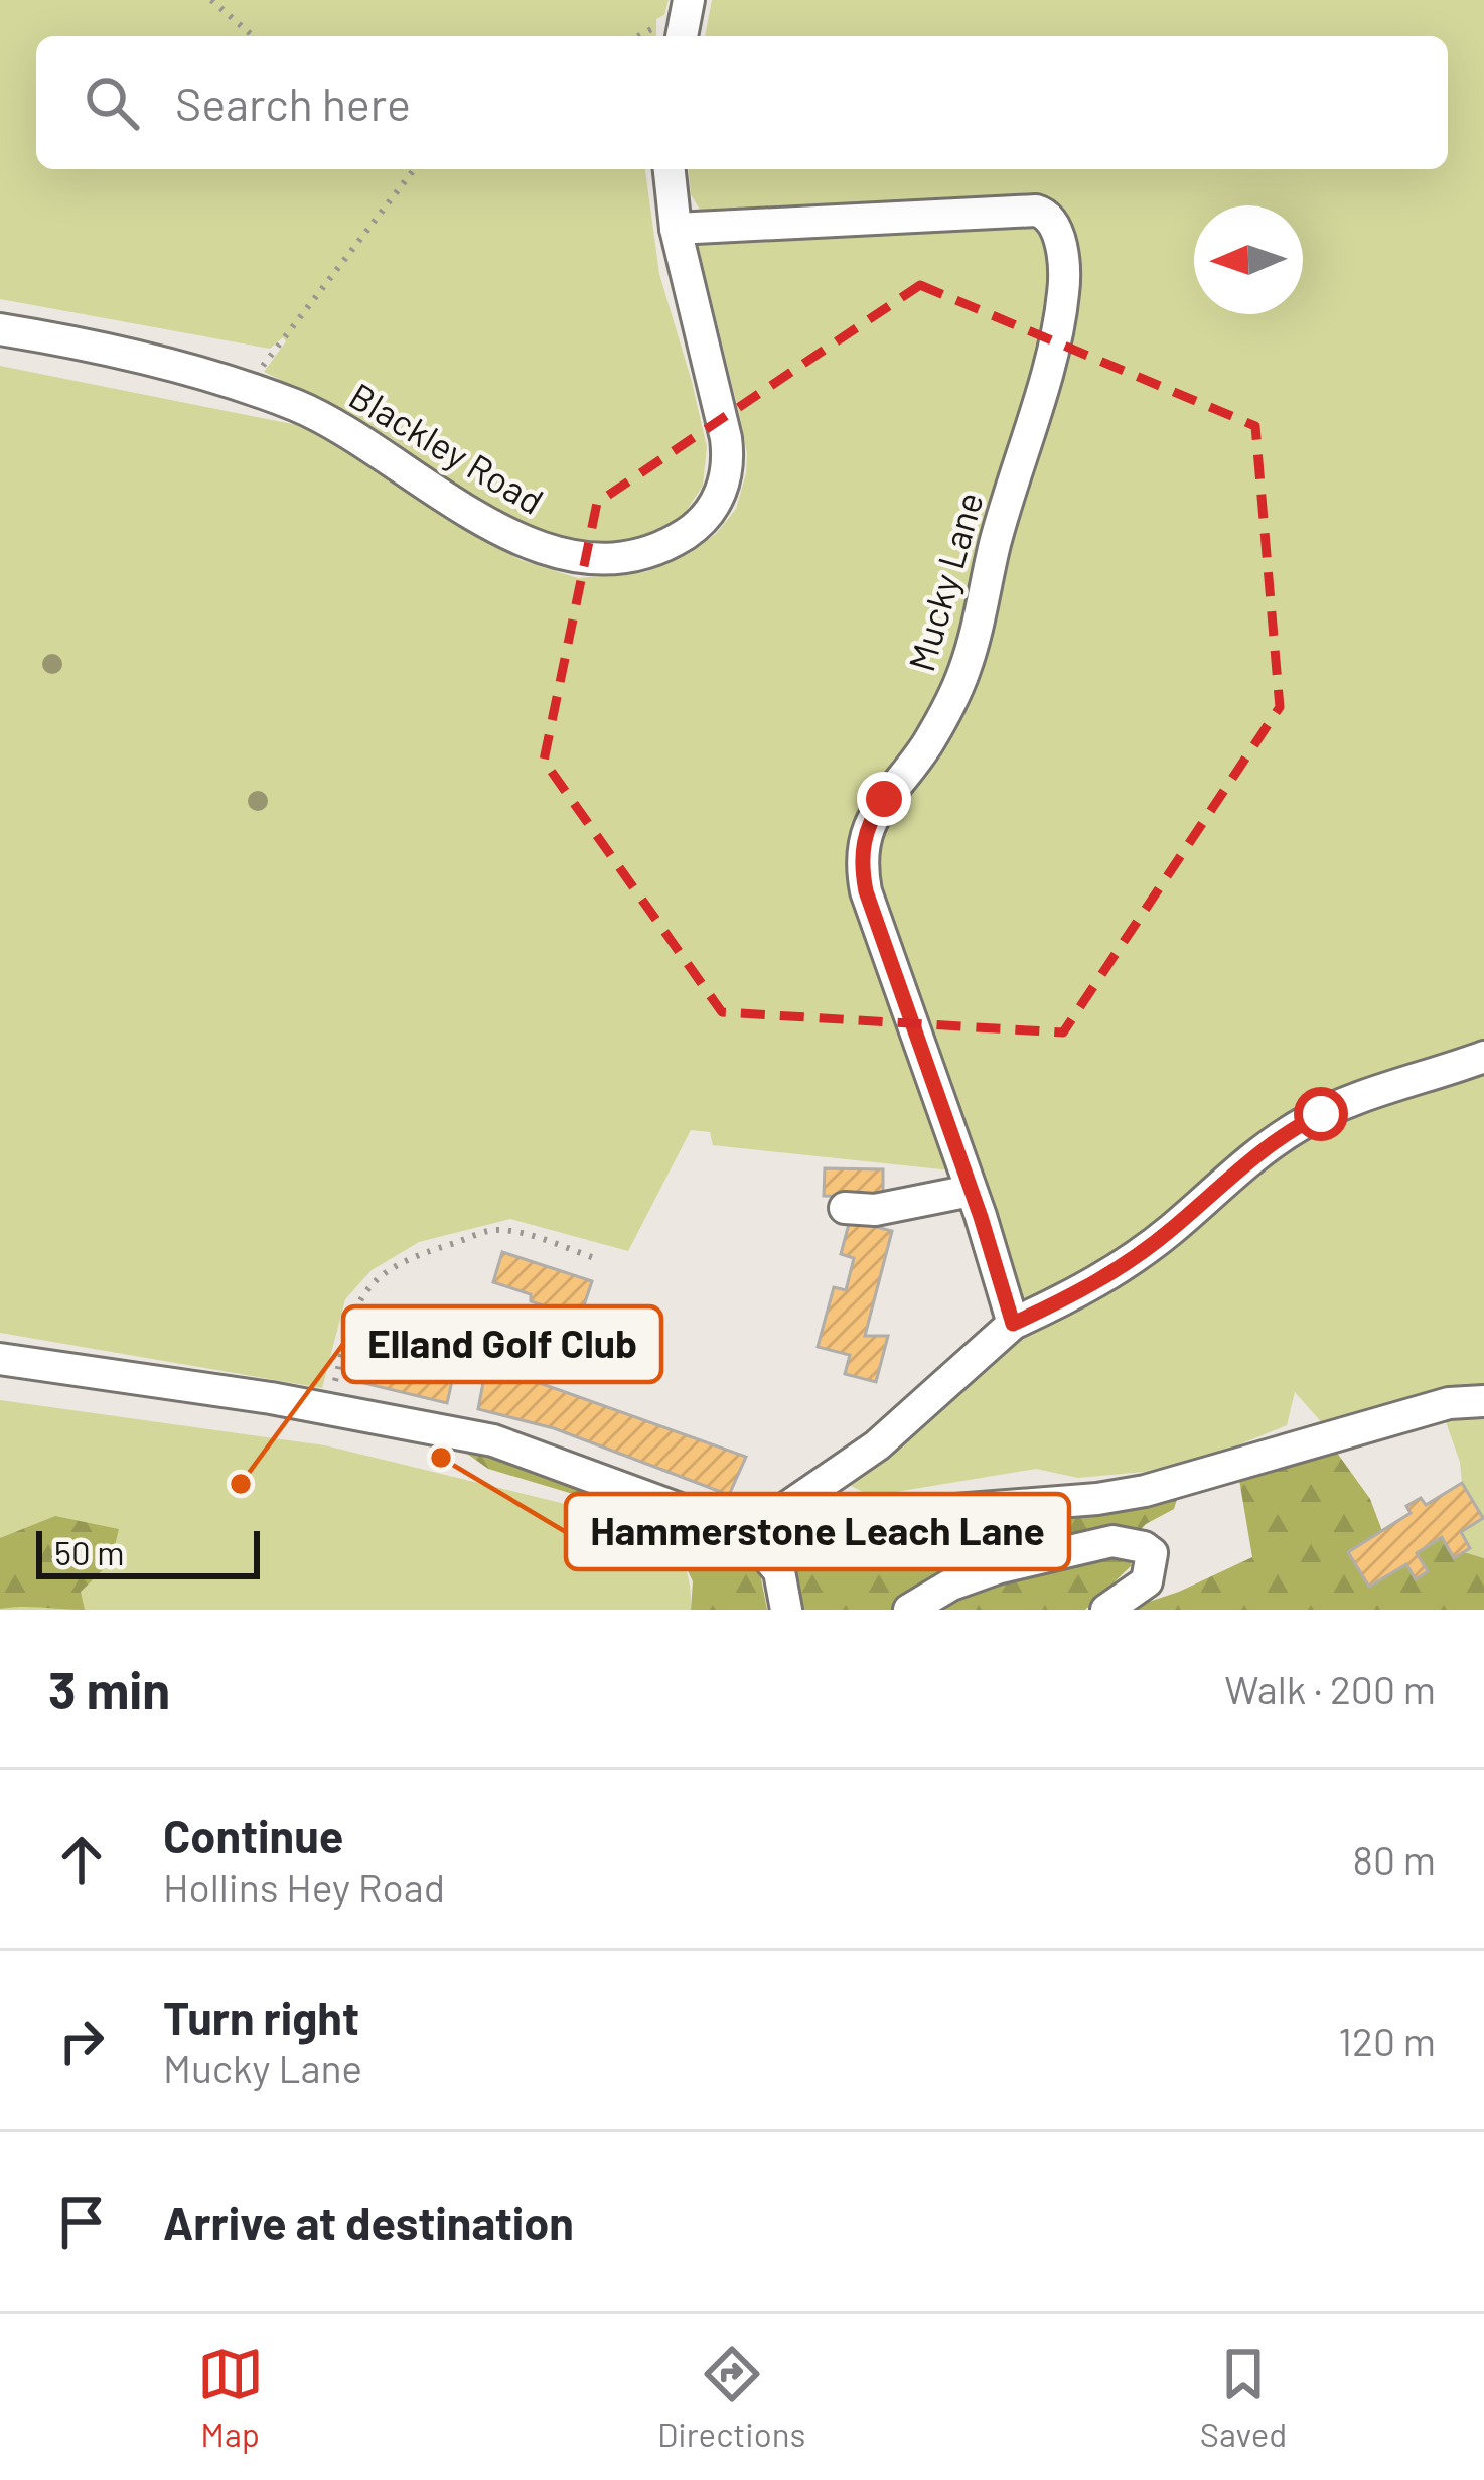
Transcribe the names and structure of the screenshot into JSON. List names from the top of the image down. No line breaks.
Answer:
{"streets":{"street":["Blackley Road","Mucky Lane"]},"crossings":[["Blackley Road","Mucky Lane"]],"places":["Hammerstone Leach Lane","Elland Golf Club"],"scale_bar":"50 m","north":"left","page":{"search":"Search here","scale":"50 m","heading":["3 min","Walk · 200 m"],"list":[["Continue","Hollins Hey Road","80 m"],["Turn right","Mucky Lane","120 m"],"Arrive at destination"],"nav":["Map","Directions","Saved"]}}
